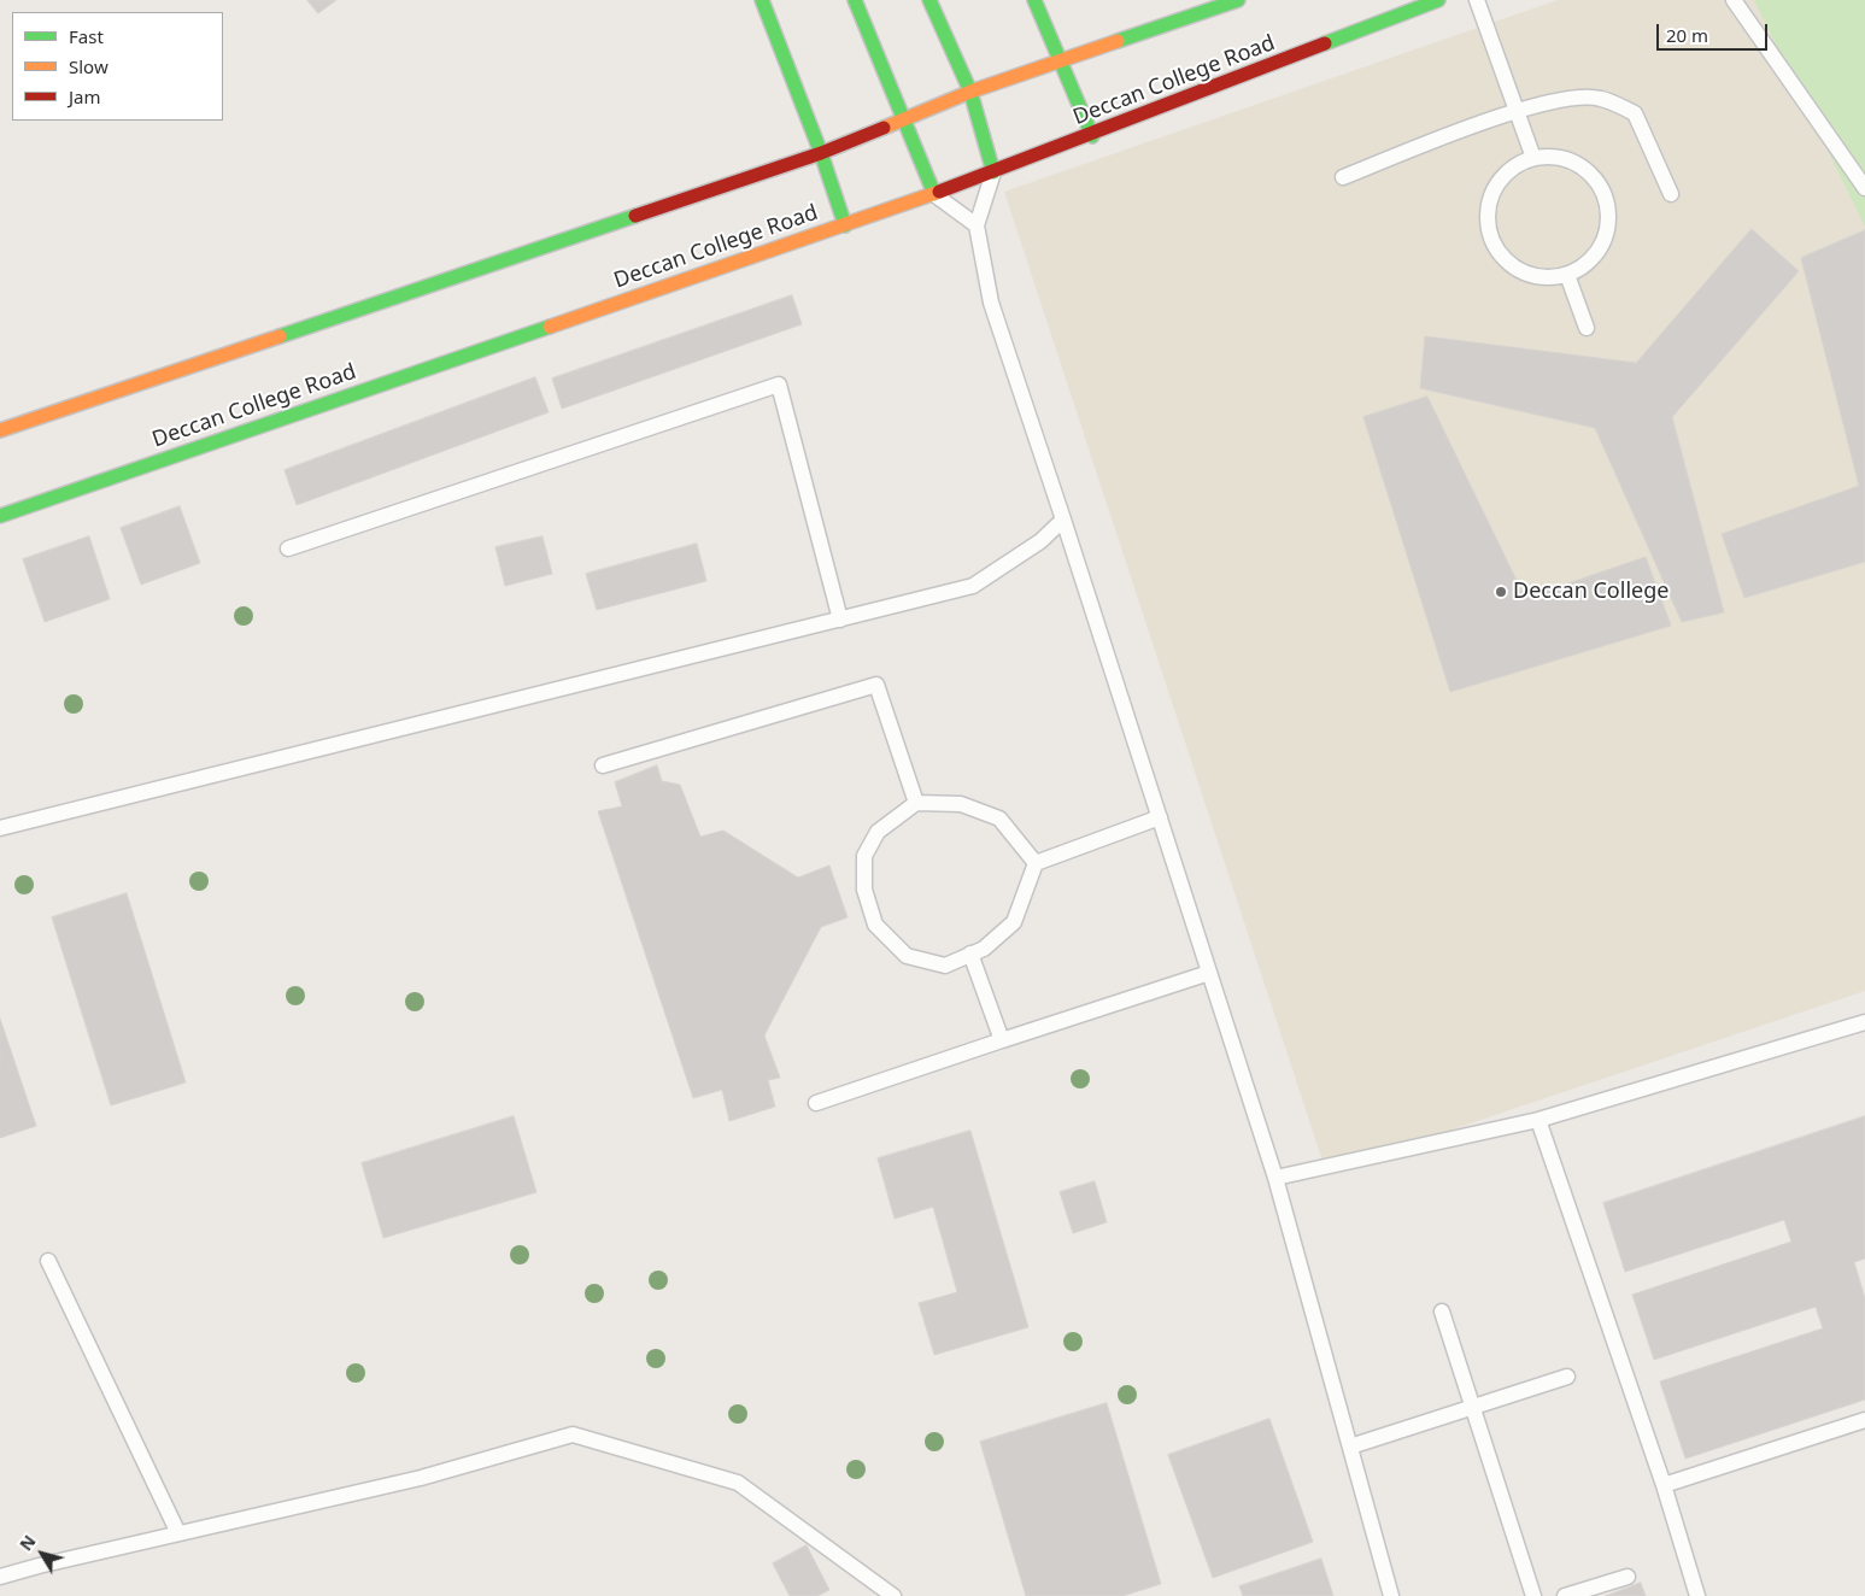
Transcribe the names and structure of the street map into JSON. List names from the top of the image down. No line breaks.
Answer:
{"streets":{"main road":["Deccan College Road"]},"places":["Deccan College"],"legend":["Fast","Slow","Jam"],"scale_bar":"20 m","north":"top left"}
